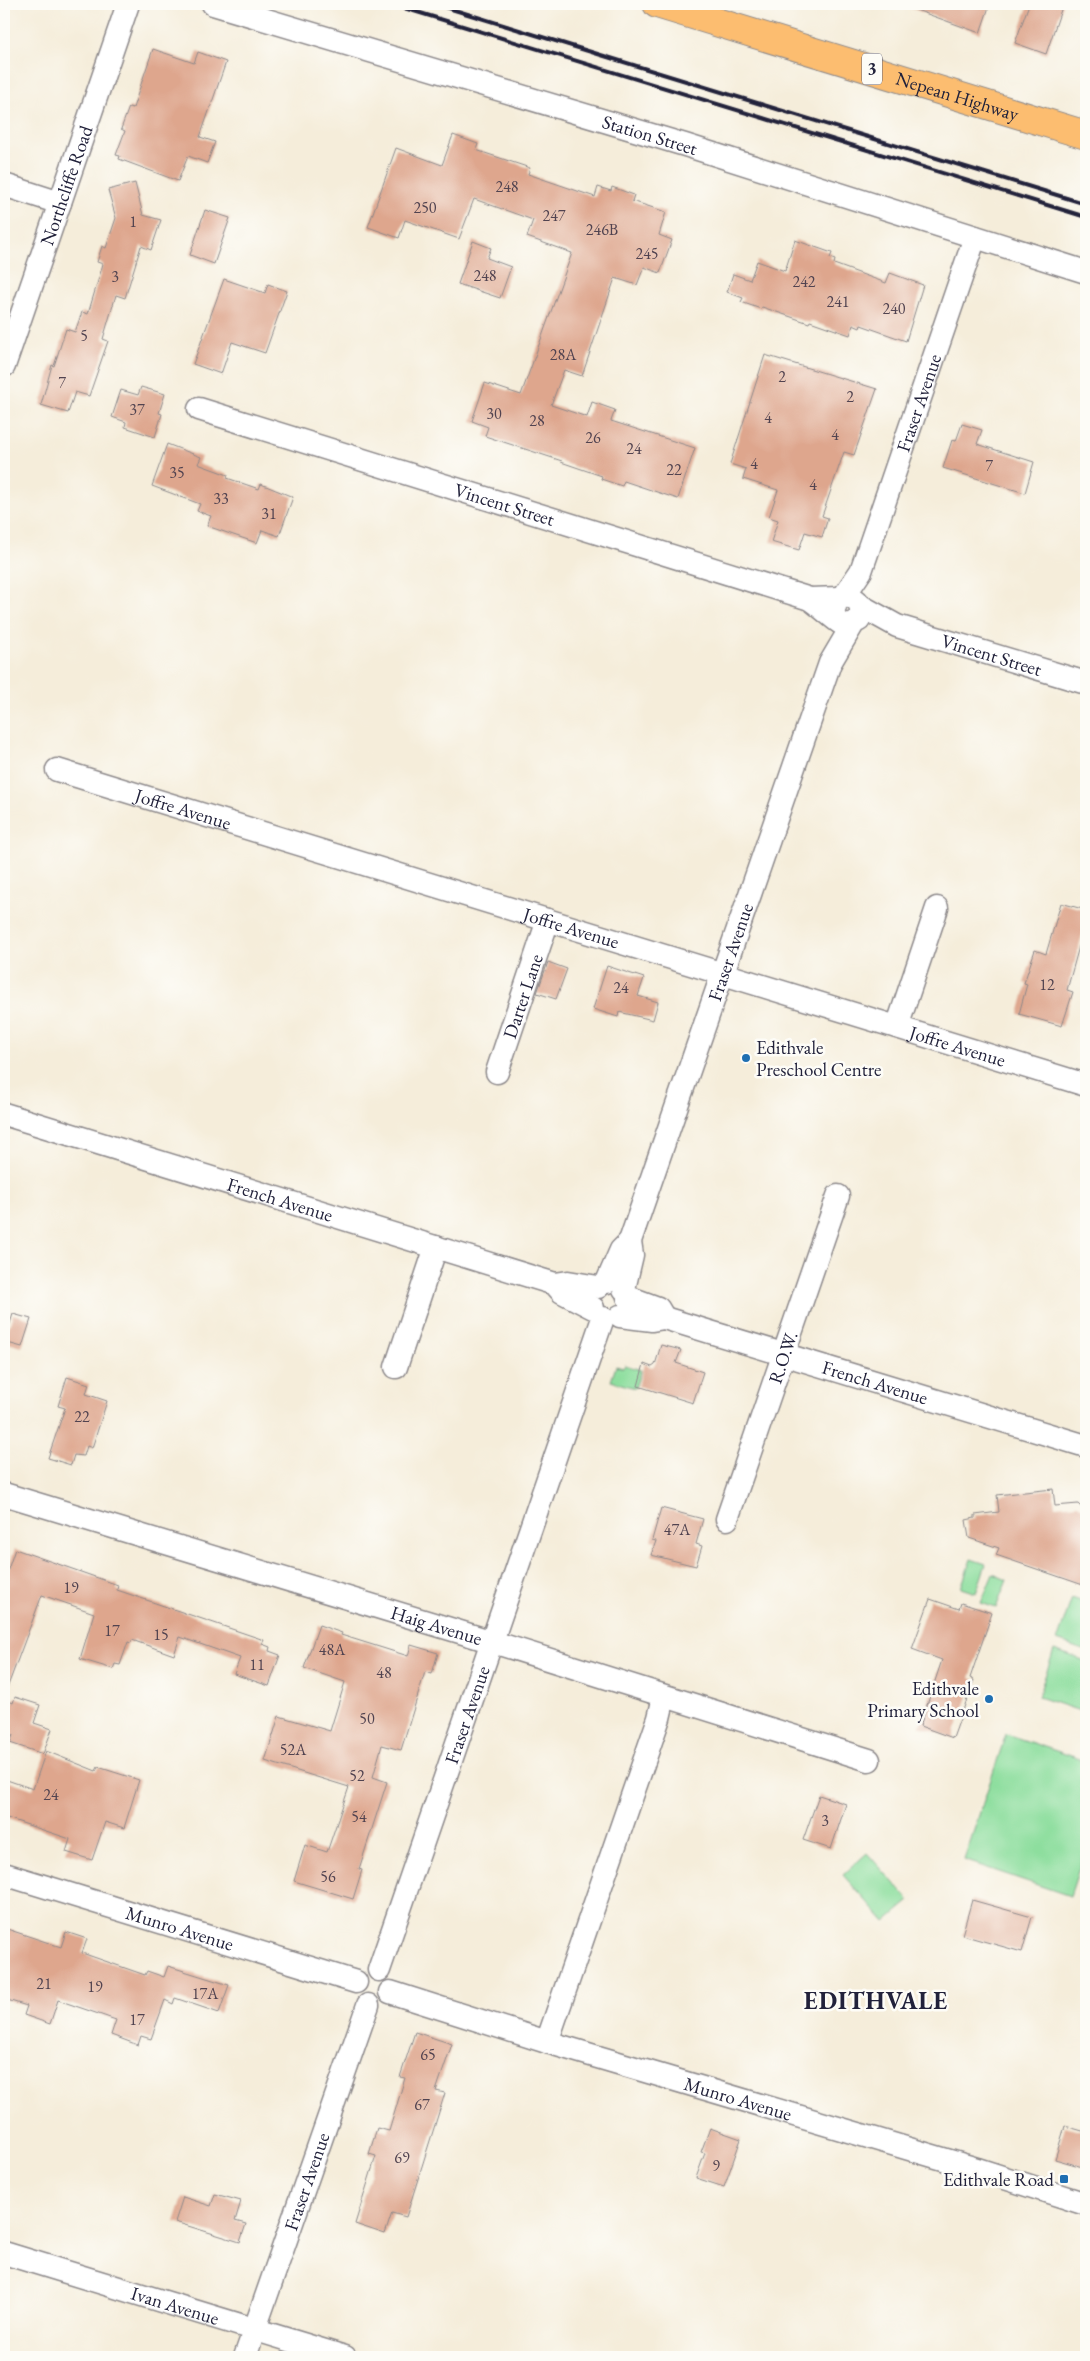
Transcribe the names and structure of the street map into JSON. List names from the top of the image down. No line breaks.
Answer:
{"streets":{"highway":["3","Nepean Highway"],"street":["Station Street","Northcliffe Road","Fraser Avenue","Vincent Street","Joffre Avenue","Darter Lane","French Avenue","R.O.W.","Haig Avenue","Munro Avenue","Ivan Avenue"]},"crossings":[["Station Street","Fraser Avenue"],["Fraser Avenue","Vincent Street"],["Fraser Avenue","Joffre Avenue"],["Fraser Avenue","French Avenue"],["Fraser Avenue","Haig Avenue"],["Fraser Avenue","Munro Avenue"],["Fraser Avenue","Ivan Avenue"],["Joffre Avenue","Darter Lane"],["French Avenue","R.O.W."]],"districts":["EDITHVALE"],"places":{"other":["Edithvale Preschool Centre","Edithvale Primary School"],"transit":["Edithvale Road"]},"house_numbers":["248","250","247","1","246B","245","248","3","242","241","240","5","28A","2","7","2","37","30","4","28","4","26","24","4","7","22","35","4","33","31","12","24","22","47A","19","17","15","48A","11","48","50","52A","52","24","54","3","56","21","19","17A","17","65","67","69","9"]}
